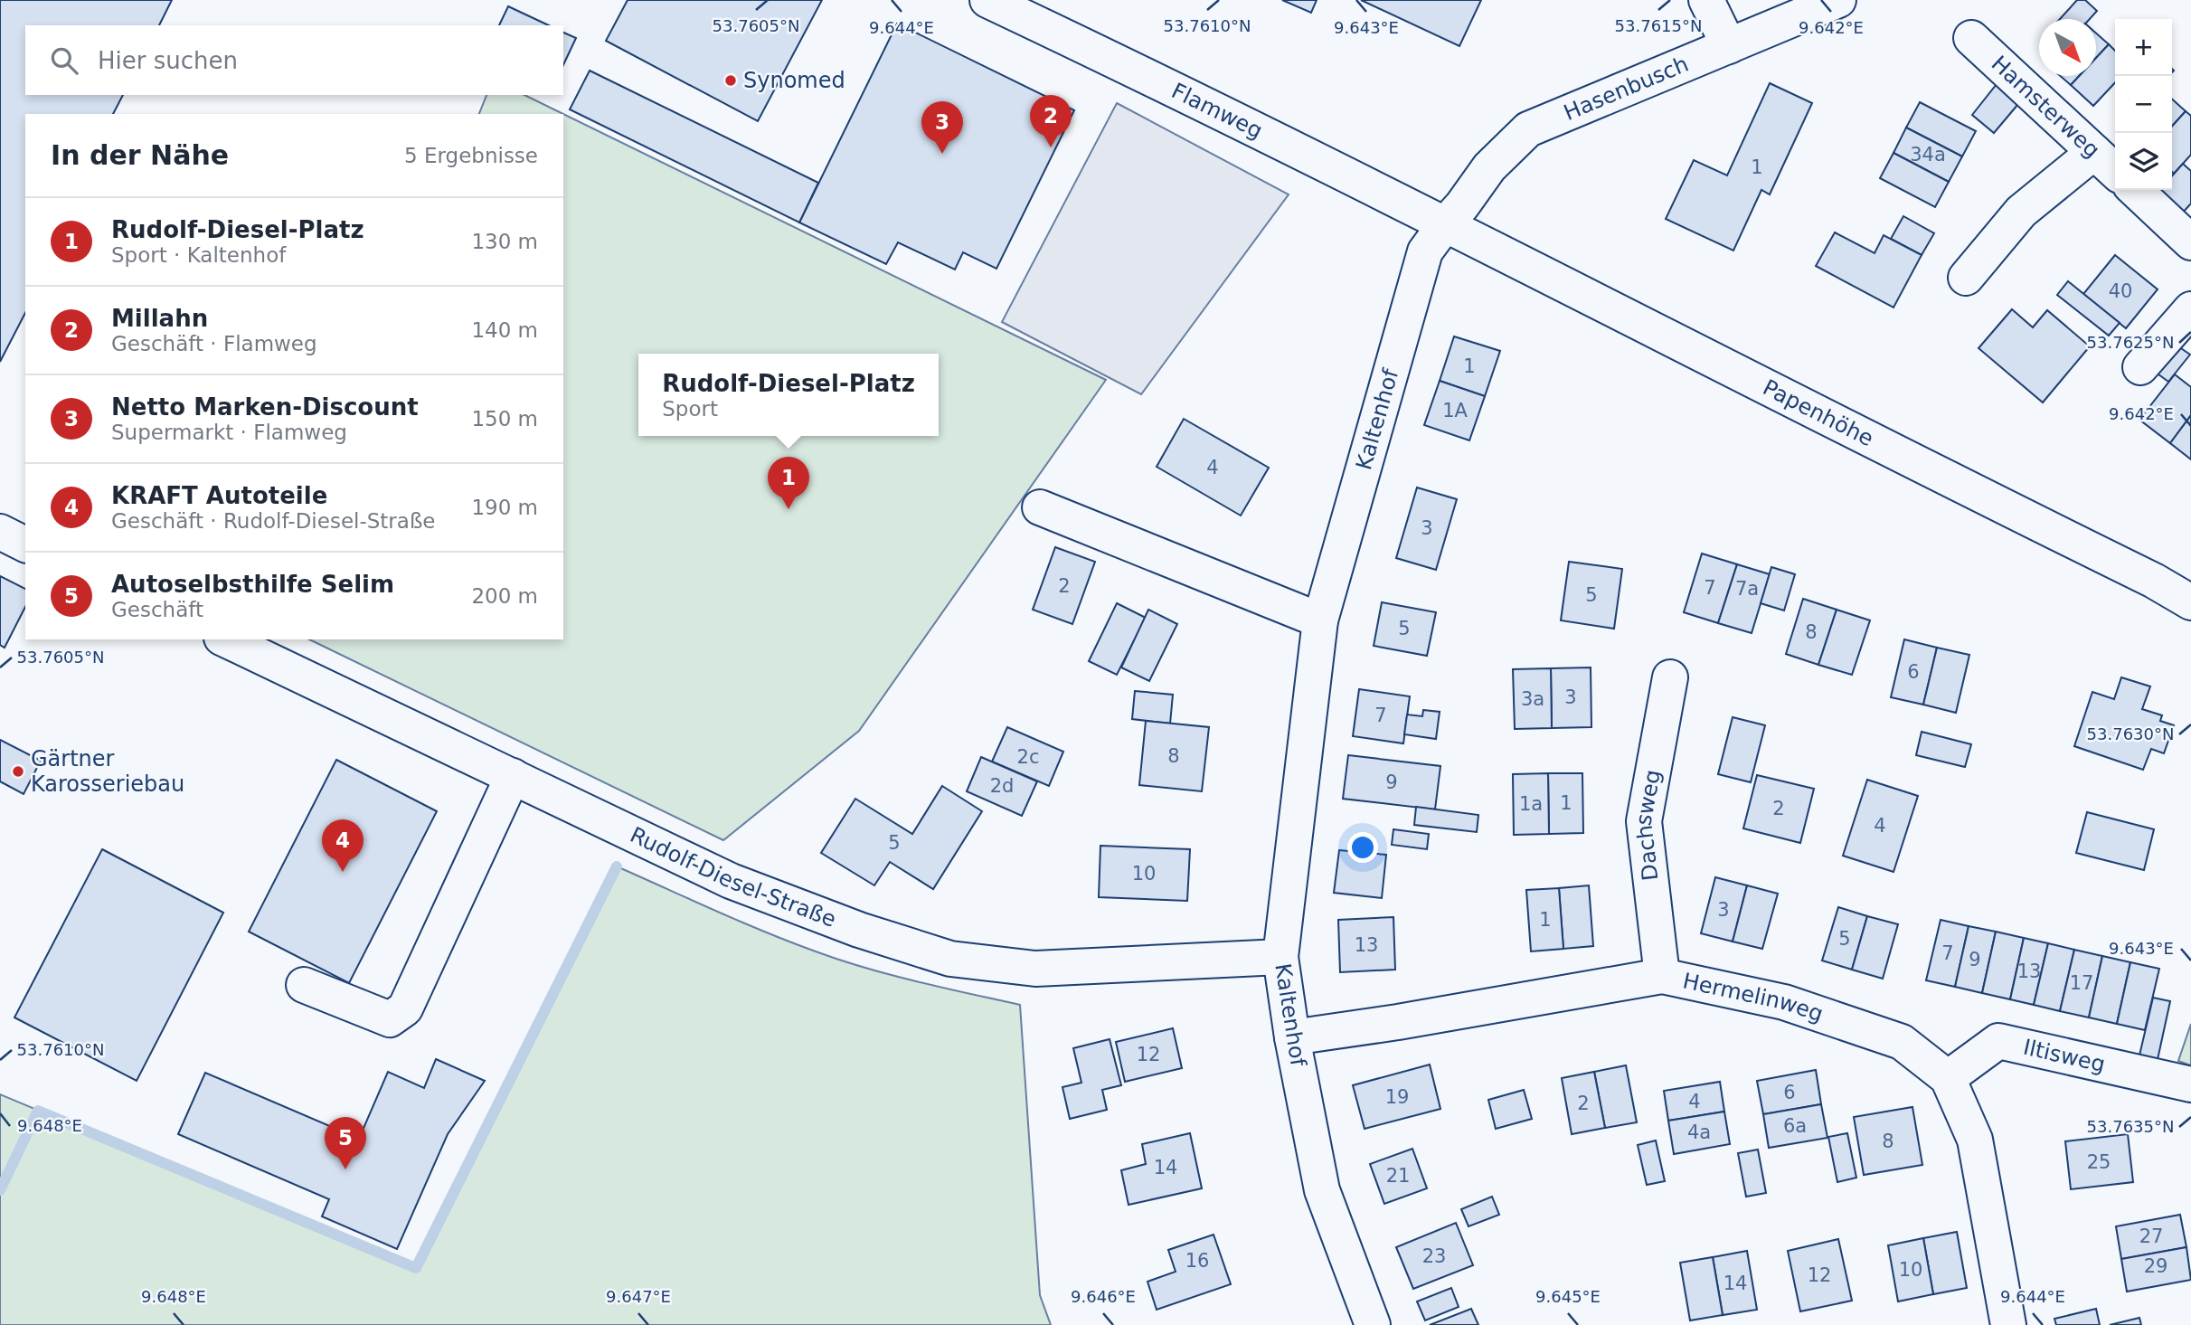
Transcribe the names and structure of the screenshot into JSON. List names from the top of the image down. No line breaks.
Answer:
{"streets":{"street":["Hasenbusch","Hamsterweg","Flamweg","Papenhöhe","Kaltenhof","Dachsweg","Rudolf-Diesel-Straße","Hermelinweg","Iltisweg"]},"crossings":[["Hasenbusch","Flamweg"],["Hasenbusch","Papenhöhe"],["Hasenbusch","Kaltenhof"],["Flamweg","Papenhöhe"],["Flamweg","Kaltenhof"],["Papenhöhe","Kaltenhof"],["Kaltenhof","Rudolf-Diesel-Straße"],["Kaltenhof","Hermelinweg"],["Dachsweg","Hermelinweg"],["Hermelinweg","Iltisweg"]],"places":["Synomed","Gärtner Karosseriebau"],"house_numbers":["34a","1","40","1","1A","4","3","2","7","7a","5","5","8","6","3","3a","7","8","2c","9","2d","1","1a","2","4","5","10","3","1","5","13","7","9","13","17","12","6","19","4","2","6a","4a","8","25","14","21","27","23","16","29","10","12","14"],"north":"bottom right","page":{"map_buttons":["+","−"],"search":"Hier suchen","pins":["2","3","1","4","5"],"heading":["In der Nähe","5 Ergebnisse"],"list":[{"mark":"1","name":"Rudolf-Diesel-Platz","note":"Sport · Kaltenhof","value":"130 m"},{"mark":"2","name":"Millahn","note":"Geschäft · Flamweg","value":"140 m"},{"mark":"3","name":"Netto Marken-Discount","note":"Supermarkt · Flamweg","value":"150 m"},{"mark":"4","name":"KRAFT Autoteile","note":"Geschäft · Rudolf-Diesel-Straße","value":"190 m"},{"mark":"5","name":"Autoselbsthilfe Selim","note":"Geschäft","value":"200 m"}],"popup":["Rudolf-Diesel-Platz","Sport"]},"coordinates":["53.7605°N","53.7610°N","53.7615°N","9.644°E","9.643°E","9.642°E","53.7625°N","53.7630°N","9.648°E","53.7635°N","9.647°E","9.646°E","9.645°E"]}
